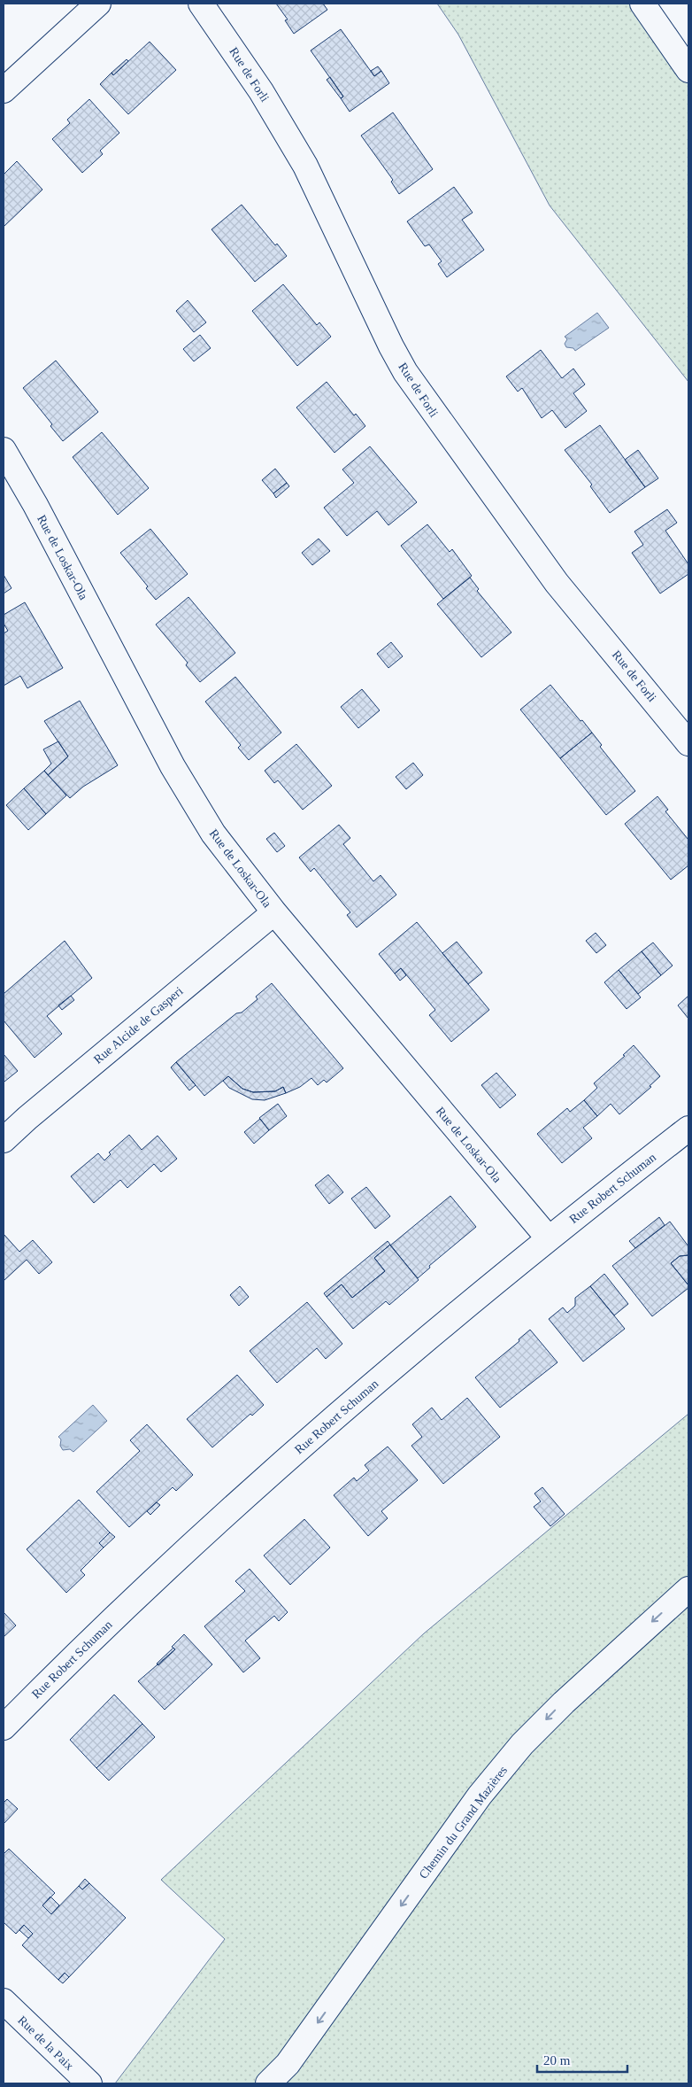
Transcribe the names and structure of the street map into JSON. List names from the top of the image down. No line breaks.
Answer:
{"streets":{"street":["Rue de Forli","Rue de Loskar-Ola","Rue Alcide de Gasperi","Rue Robert Schuman","Chemin du Grand Mazières","Rue de la Paix"]},"crossings":[["Rue de Loskar-Ola","Rue Alcide de Gasperi"],["Rue de Loskar-Ola","Rue Robert Schuman"]],"one_way":["Chemin du Grand Mazières"],"scale_bar":"20 m"}
